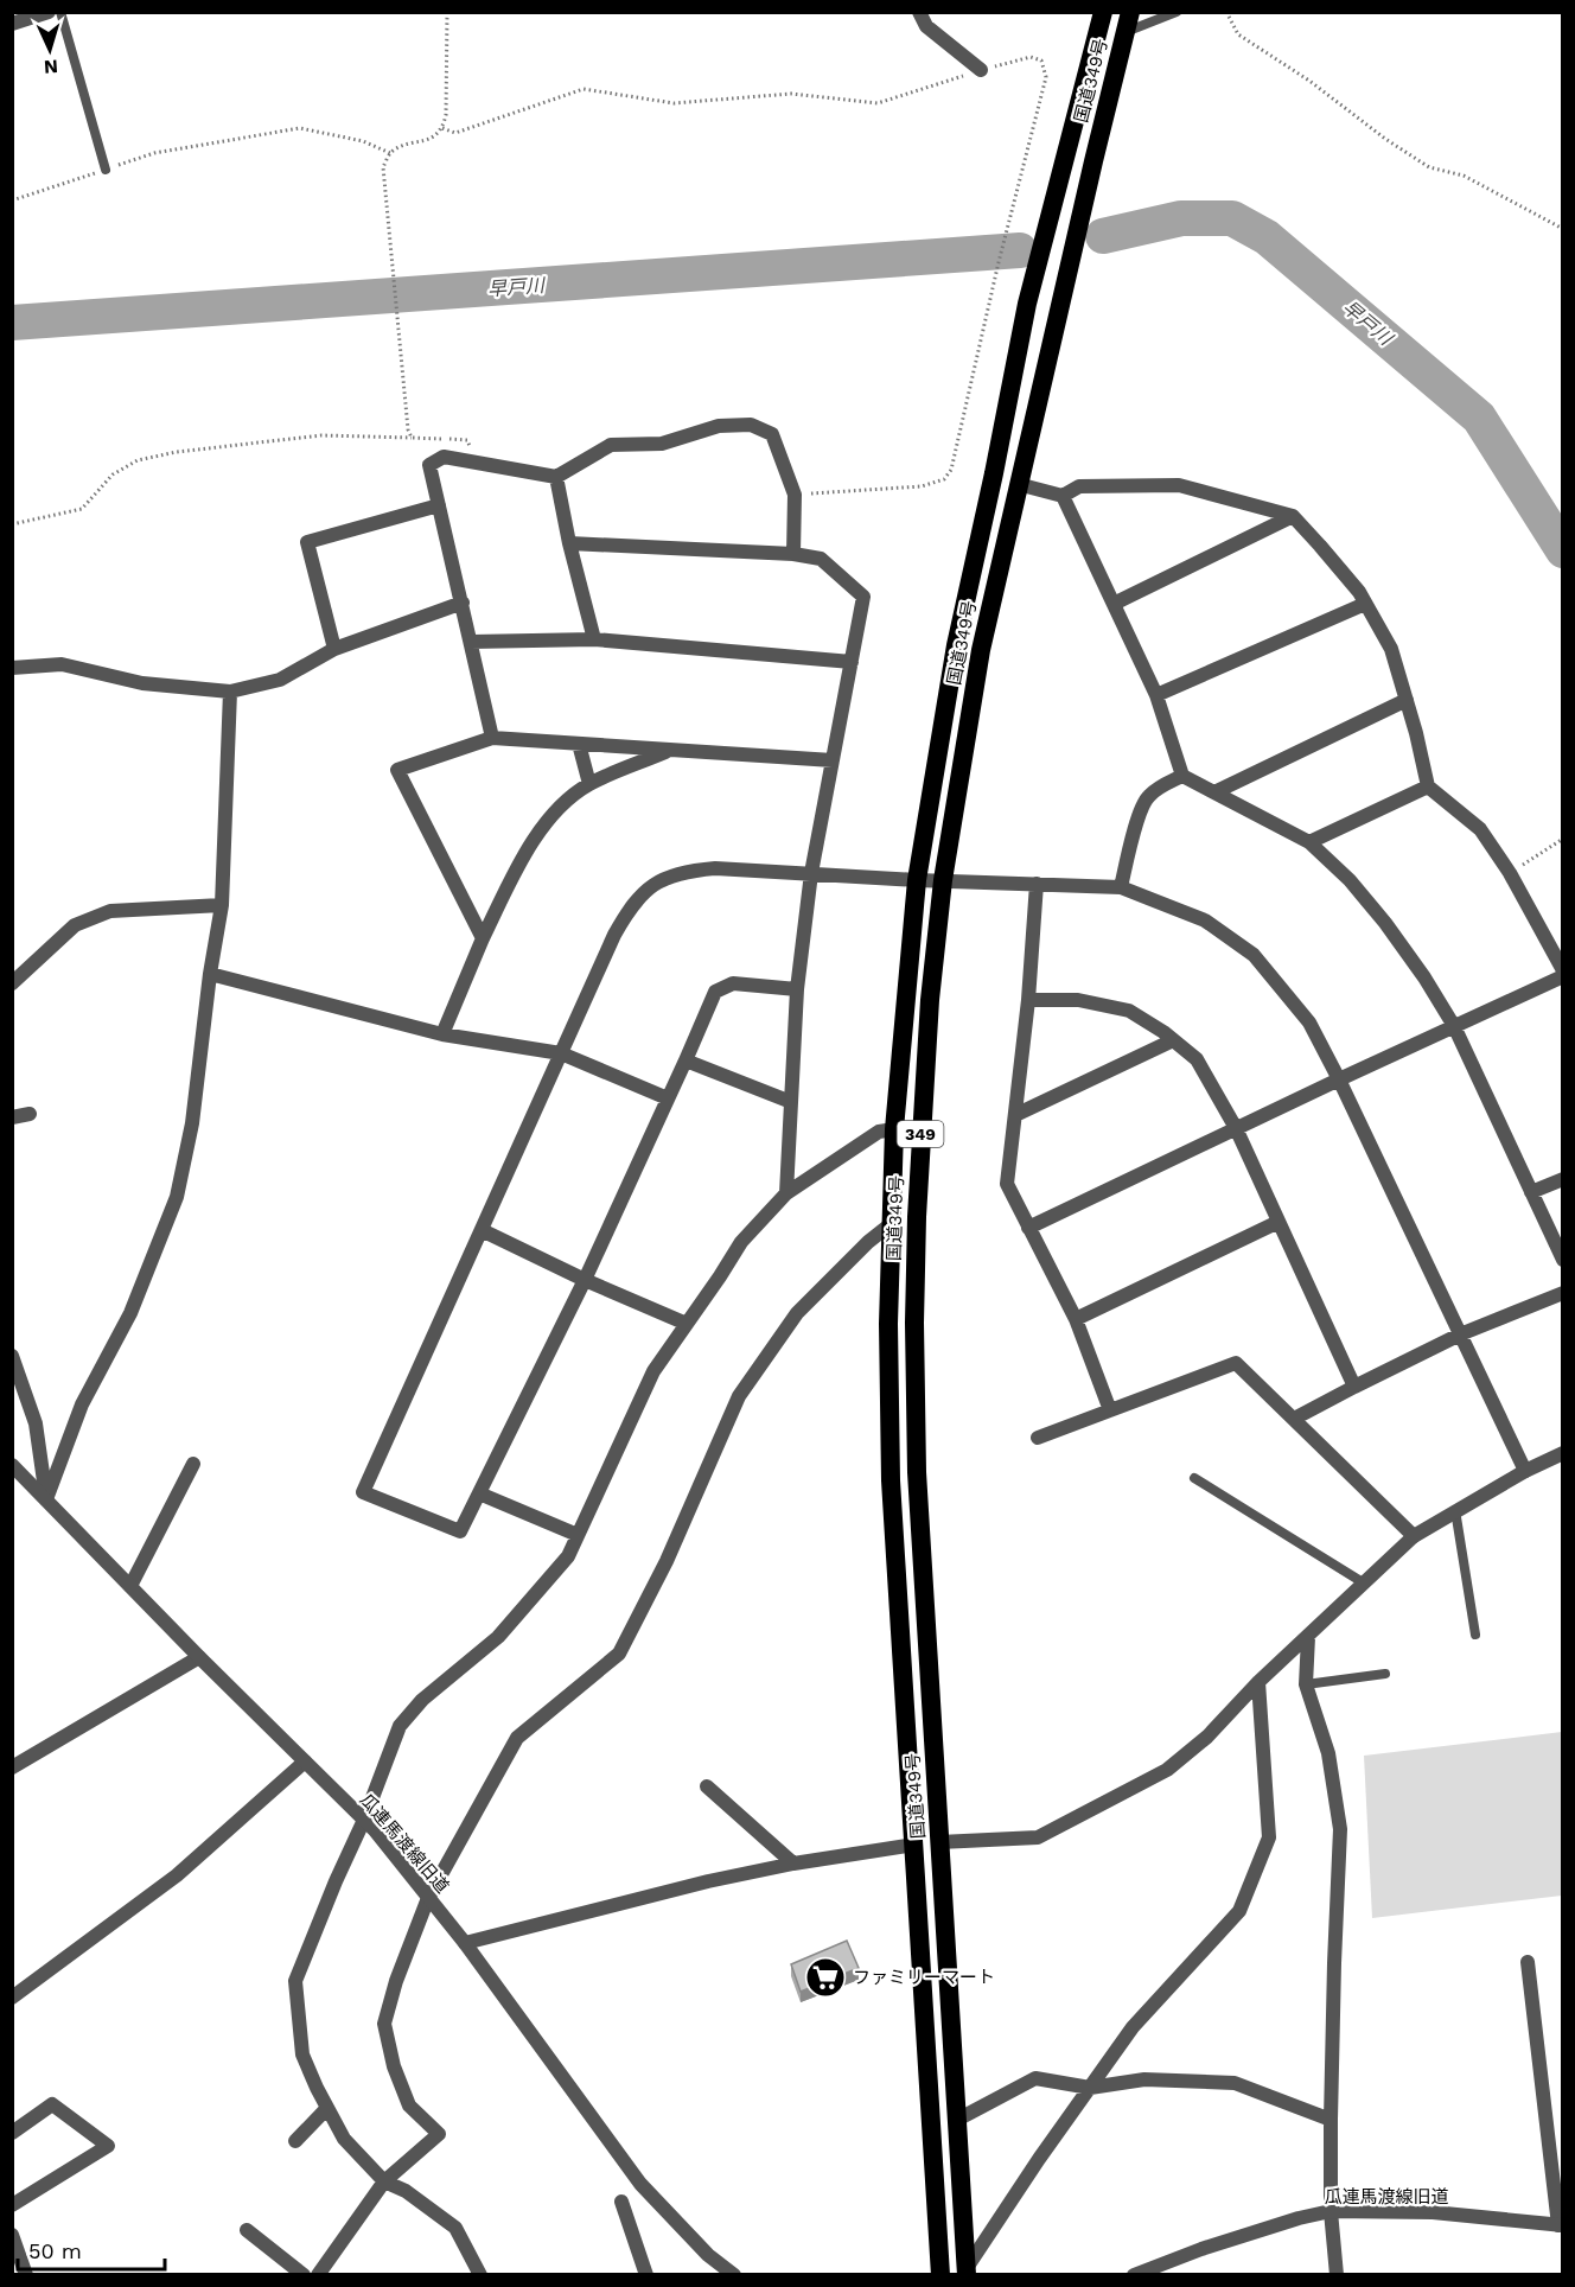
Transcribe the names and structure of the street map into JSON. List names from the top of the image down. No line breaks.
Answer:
{"streets":{"highway":["国道349号","349"],"street":["瓜連馬渡線旧道"]},"water":["早戸川"],"places":{"supermarket":["ファミリーマート"]},"scale_bar":"50 m","north":"bottom"}
